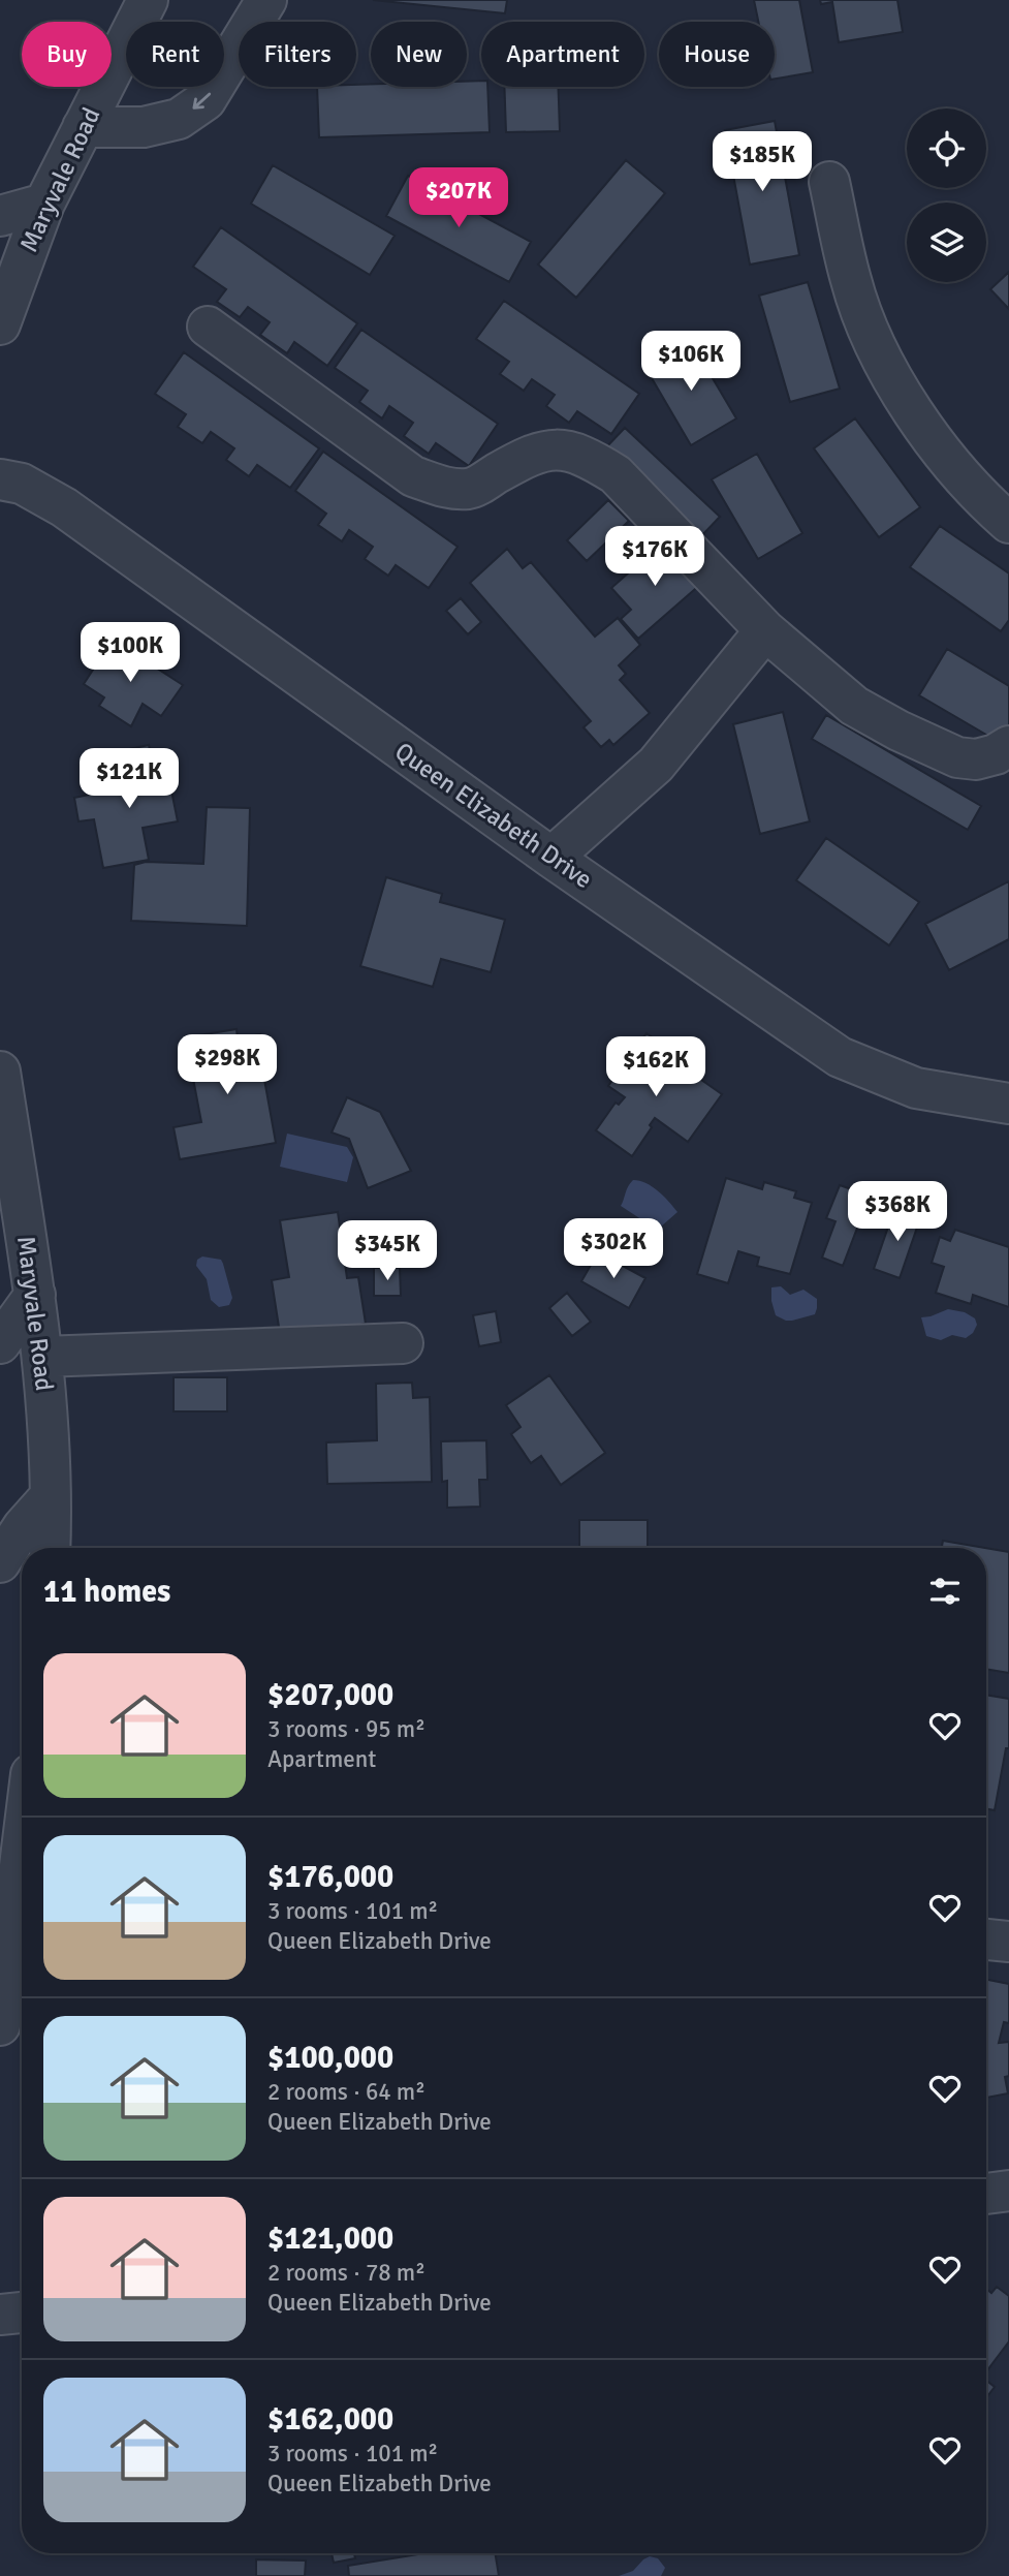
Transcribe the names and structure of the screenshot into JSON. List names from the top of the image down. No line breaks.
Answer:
{"streets":{"street":["Maryvale Road","Queen Elizabeth Drive"]},"page":{"chip":["Buy","Rent","Filters","New","Apartment","House"],"price":["$185K","$207K","$106K","$176K","$100K","$121K","$298K","$162K","$368K","$302K","$345K"],"heading":"11 homes","list":[{"name":"$207,000","note":"3 rooms · 95 m² · Apartment"},{"name":"$176,000","note":"3 rooms · 101 m² · Queen Elizabeth Drive"},{"name":"$100,000","note":"2 rooms · 64 m² · Queen Elizabeth Drive"},{"name":"$121,000","note":"2 rooms · 78 m² · Queen Elizabeth Drive"},{"name":"$162,000","note":"3 rooms · 101 m² · Queen Elizabeth Drive"}]}}
